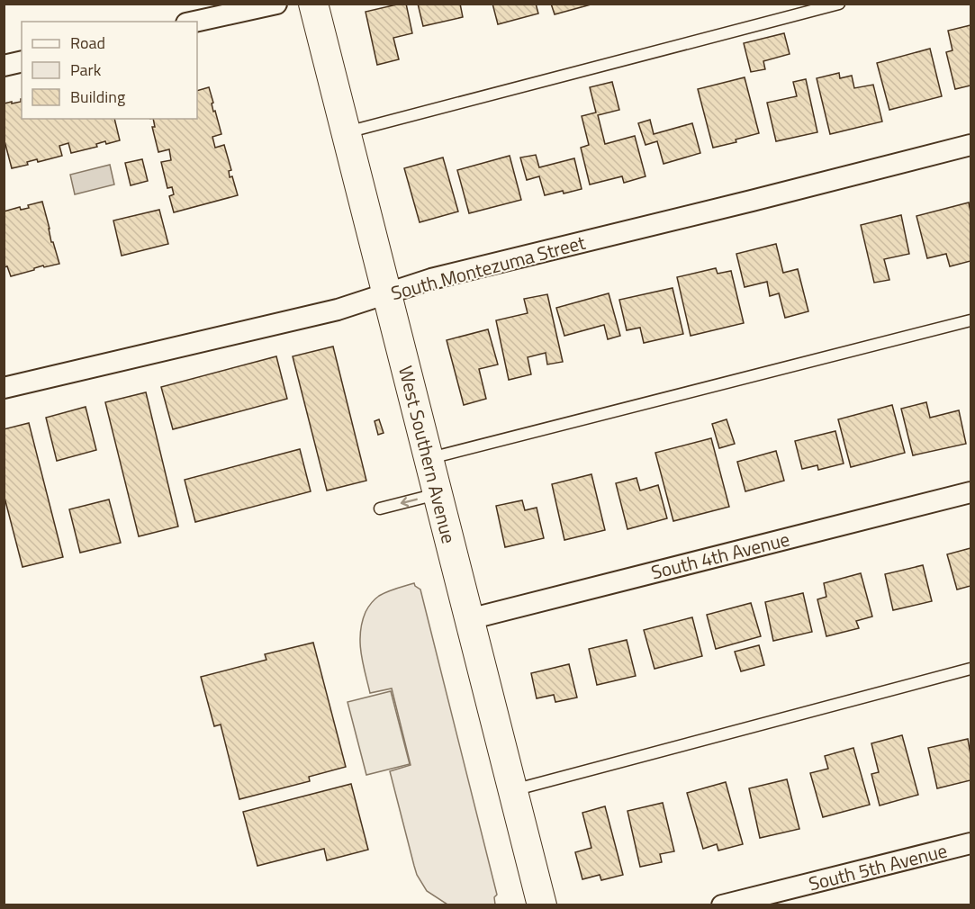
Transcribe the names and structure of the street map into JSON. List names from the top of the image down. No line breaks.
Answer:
{"streets":{"main road":["West Southern Avenue"],"street":["South Montezuma Street","South 4th Avenue","South 5th Avenue"]},"crossings":[["South Montezuma Street","West Southern Avenue"],["West Southern Avenue","South 4th Avenue"]],"legend":["Road","Park","Building"]}
